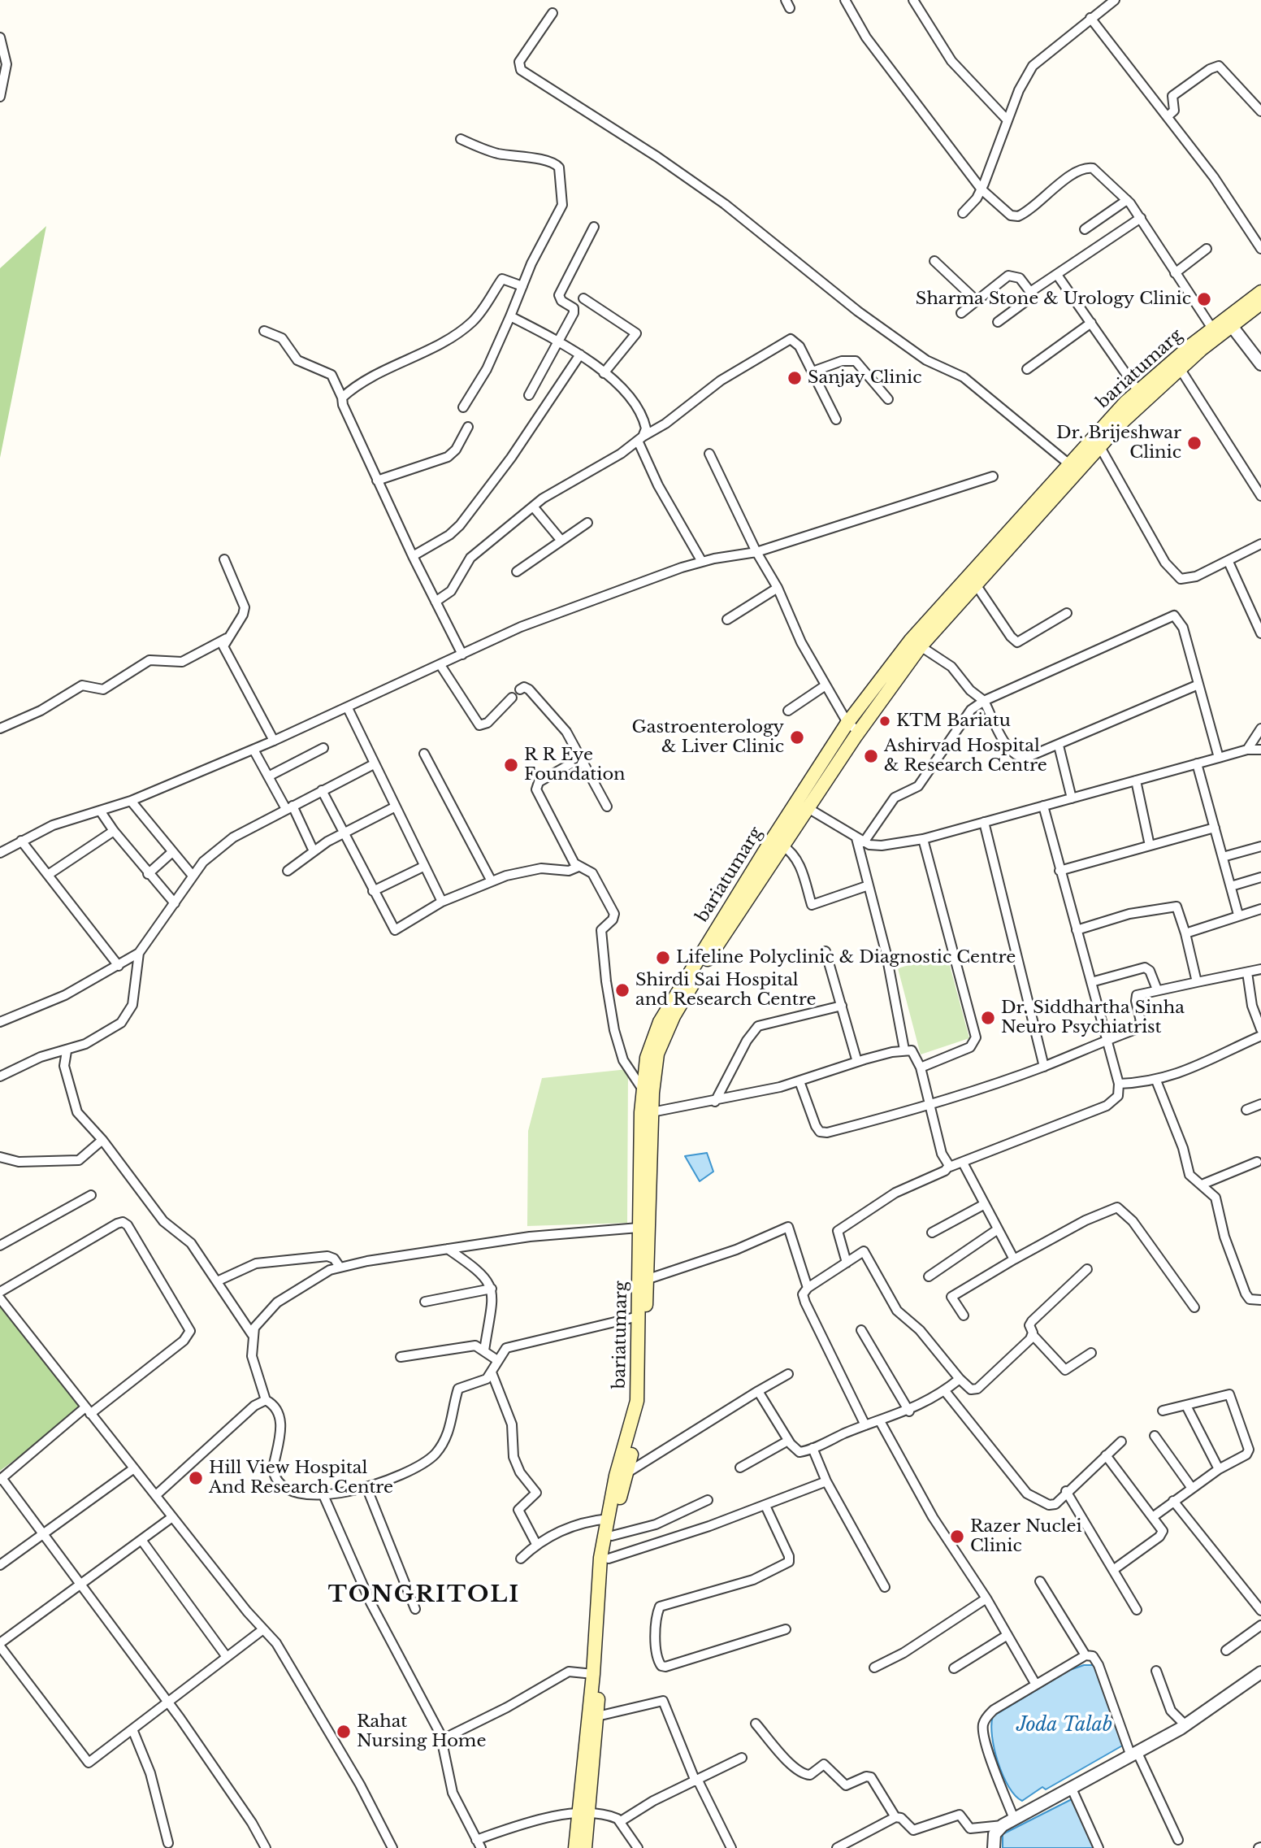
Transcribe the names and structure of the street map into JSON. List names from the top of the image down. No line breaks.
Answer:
{"streets":{"main road":["bariatumarg"]},"districts":["TONGRITOLI"],"water":["Joda Talab"],"places":["Sharma Stone & Urology Clinic","Sanjay Clinic","Dr. Brijeshwar Clinic","KTM Bariatu","Gastroenterology & Liver Clinic","Ashirvad Hospital & Research Centre","R R Eye Foundation","Lifeline Polyclinic & Diagnostic Centre","Shirdi Sai Hospital and Research Centre","Dr. Siddhartha Sinha Neuro Psychiatrist","Hill View Hospital And Research Centre","Razer Nuclei Clinic","Rahat Nursing Home"]}
